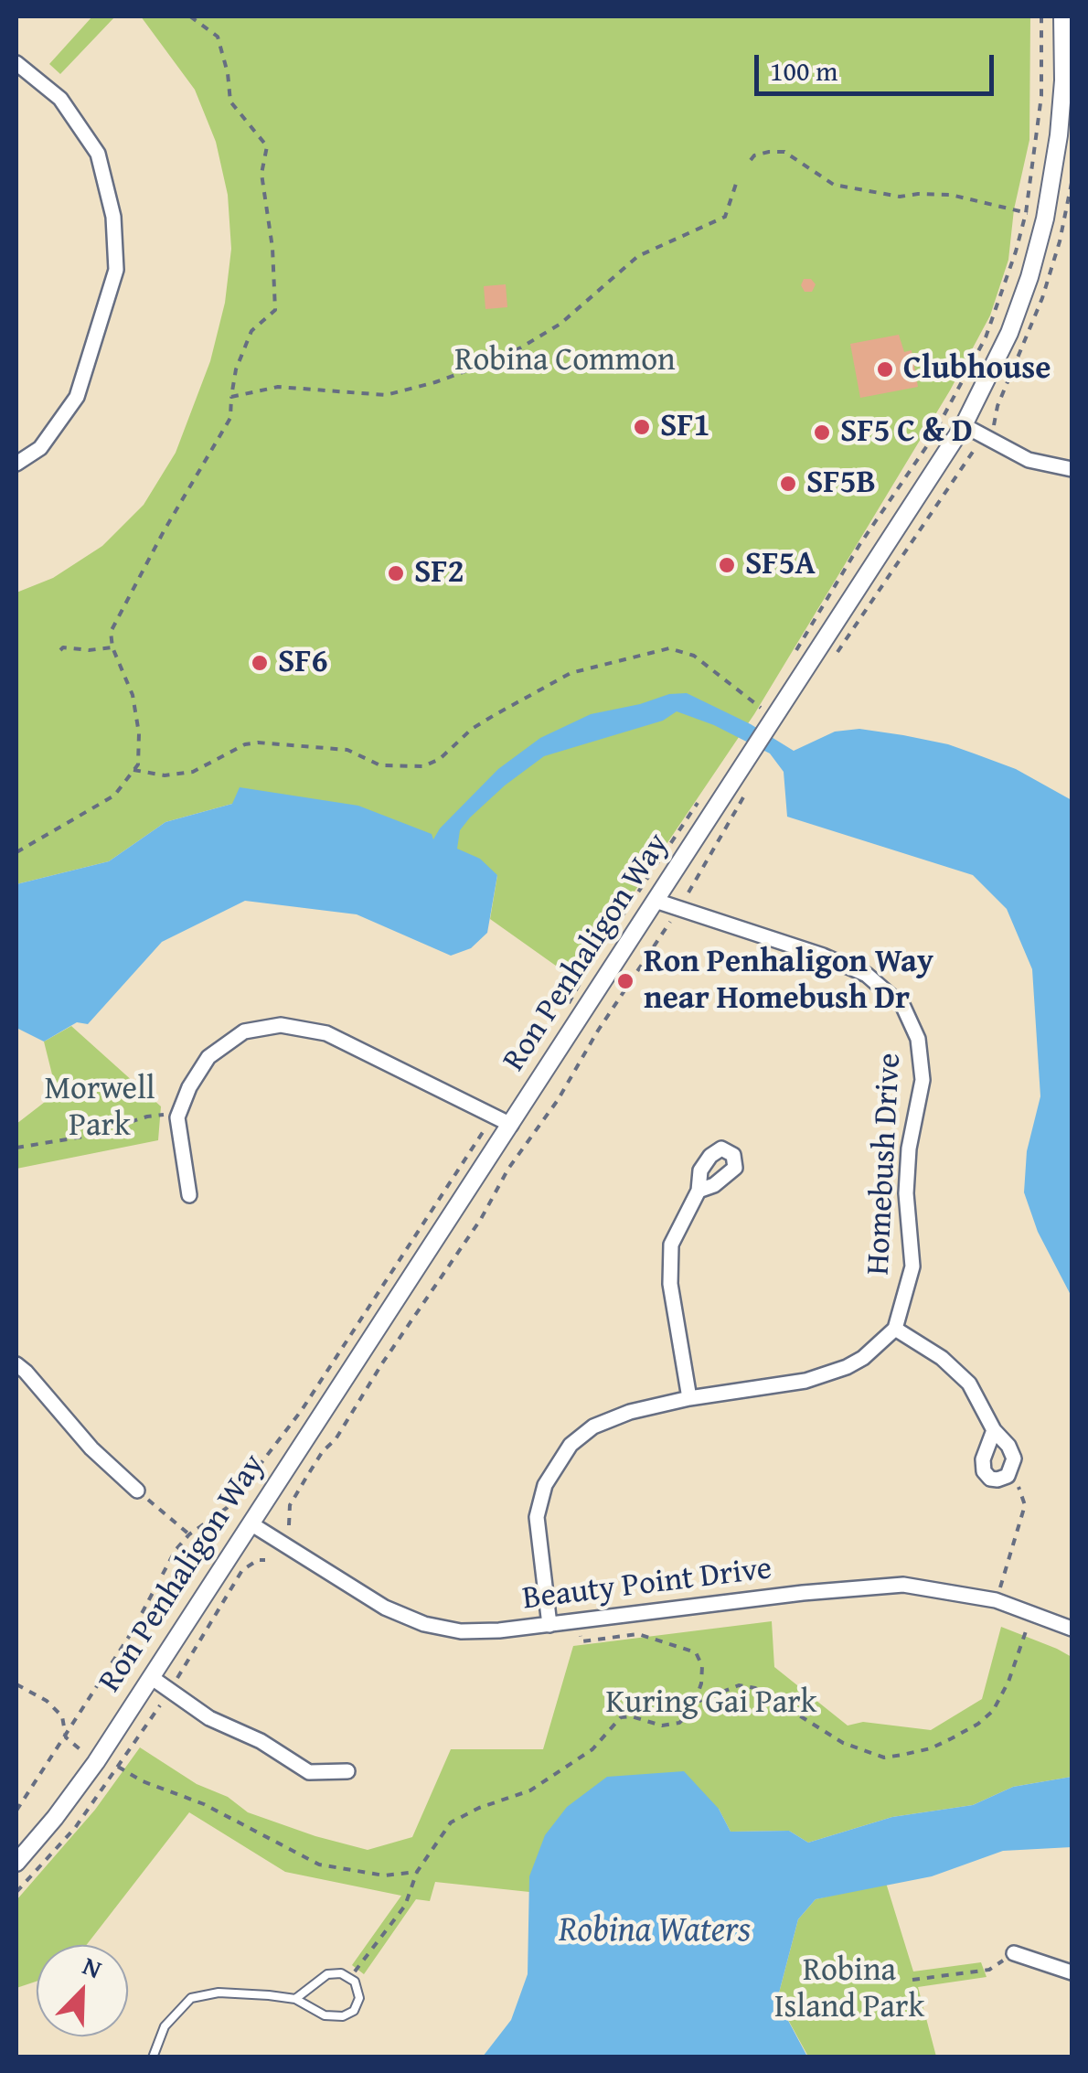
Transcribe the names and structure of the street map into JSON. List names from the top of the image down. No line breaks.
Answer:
{"streets":{"street":["Ron Penhaligon Way","Homebush Drive","Beauty Point Drive"]},"crossings":[["Ron Penhaligon Way","Homebush Drive"],["Ron Penhaligon Way","Beauty Point Drive"]],"water":["Robina Waters"],"parks":["Robina Common","Morwell Park","Kuring Gai Park","Robina Island Park"],"places":["Clubhouse","SF1","SF5 C & D","SF5B","SF5A","SF2","SF6","Ron Penhaligon Way near Homebush Dr"],"scale_bar":"100 m","north":"top right"}
